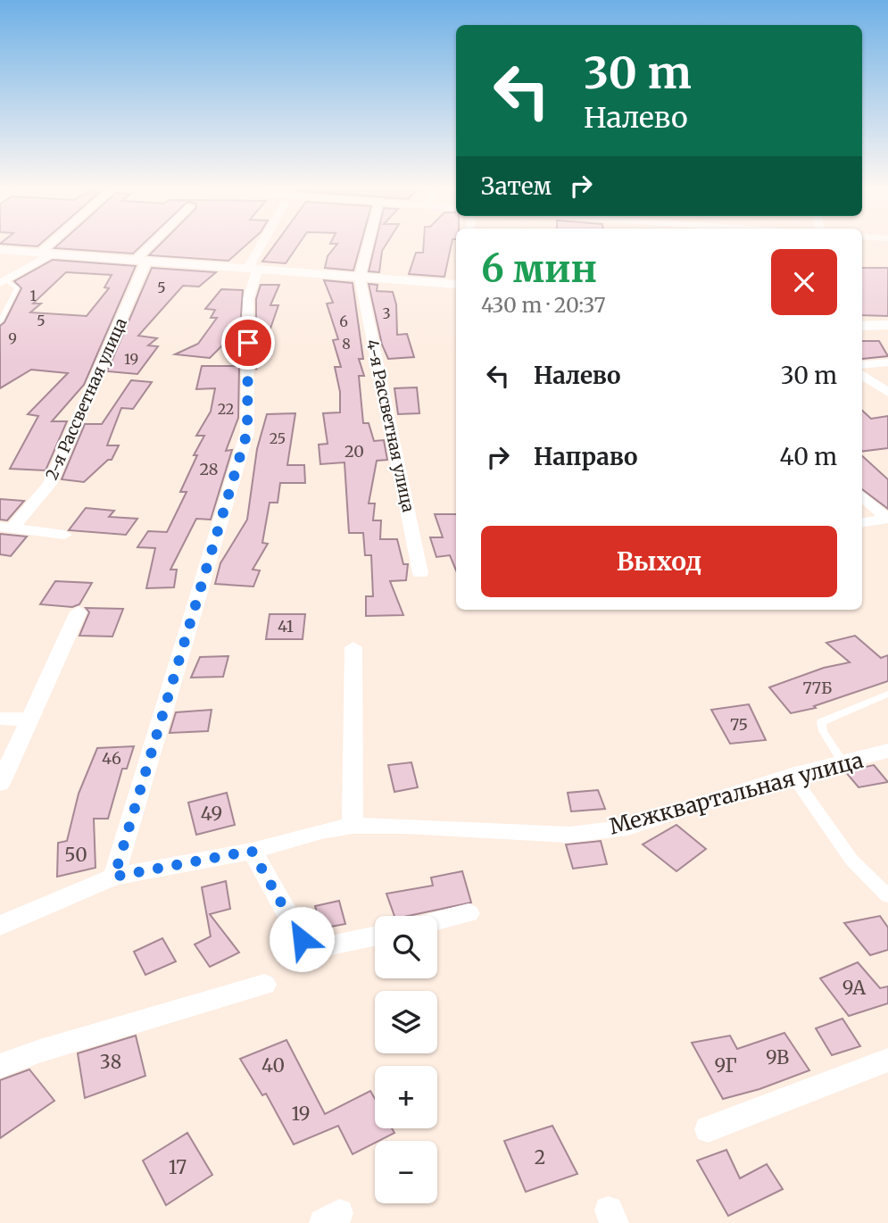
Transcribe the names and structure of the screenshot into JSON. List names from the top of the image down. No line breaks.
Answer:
{"streets":{"street":["2-я Рассветная улица","4-я Рассветная улица","Межквартальная улица"]},"house_numbers":["5","1","3","5","6","9","8","19","22","25","20","28","41","77Б","75","46","49","50","9А","9В","38","40","9Г","19","2","17"],"page":{"turn":["30 m","Налево"],"then":"Затем","heading":["6 мин","430 m · 20:37"],"list":[{"name":"Налево","value":"30 m"},{"name":"Направо","value":"40 m"}],"buttons":"Выход","map_buttons":["+","−"]}}
